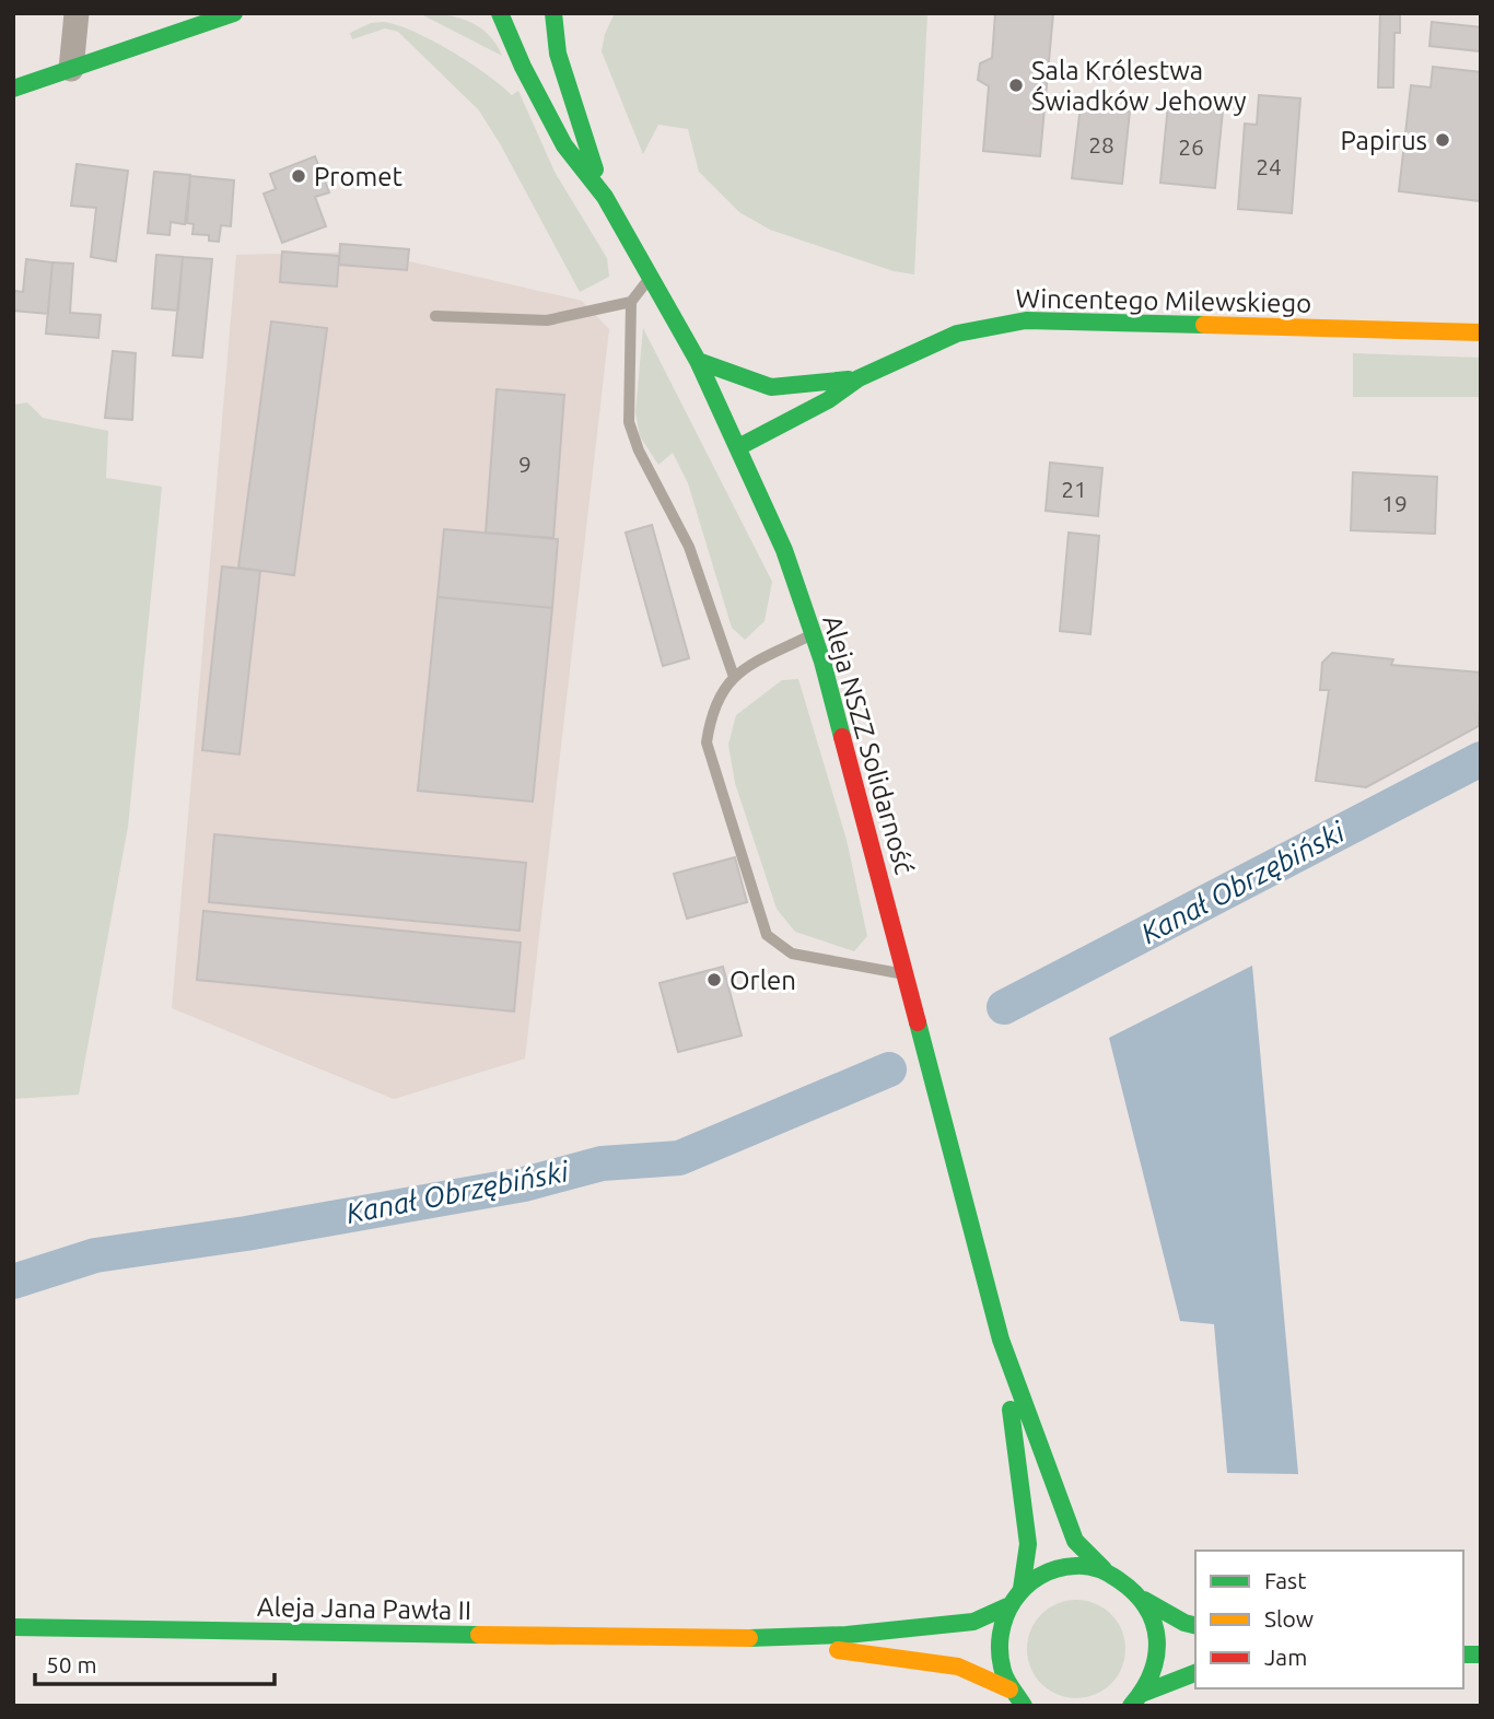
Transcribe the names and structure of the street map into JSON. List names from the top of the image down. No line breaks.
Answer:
{"streets":{"street":["Wincentego Milewskiego","Aleja NSZZ Solidarność","Aleja Jana Pawła II"]},"crossings":[["Wincentego Milewskiego","Aleja NSZZ Solidarność"]],"water":["Kanał Obrzębiński"],"places":["Sala Królestwa Świadków Jehowy","Papirus","Promet","Orlen"],"house_numbers":["28","26","24","9","21","19"],"legend":["Fast","Slow","Jam"],"scale_bar":"50 m"}
